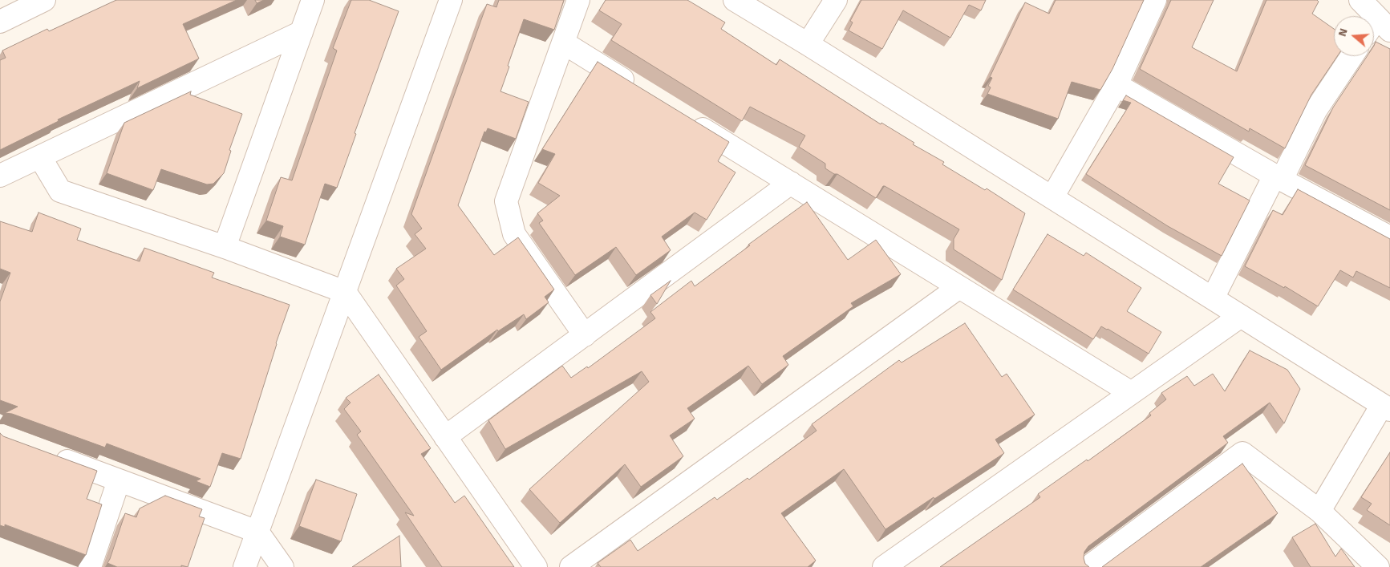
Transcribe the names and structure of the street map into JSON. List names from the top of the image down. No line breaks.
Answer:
{"north":"left"}
